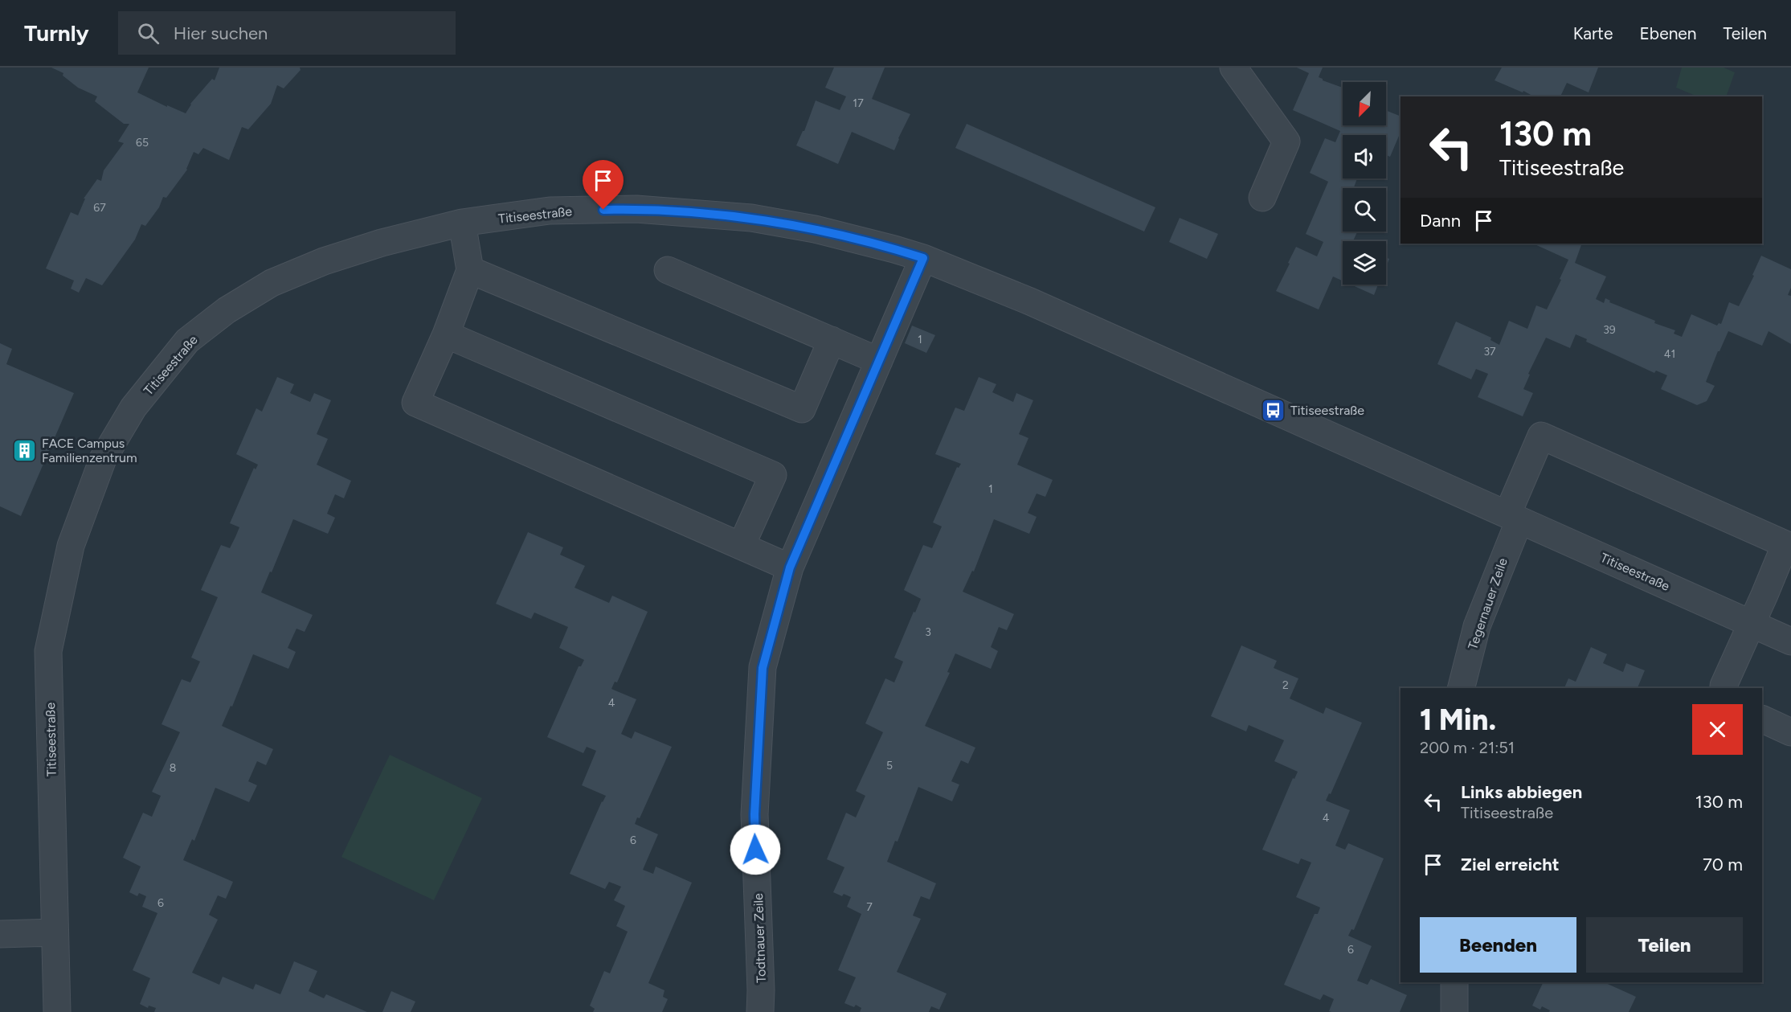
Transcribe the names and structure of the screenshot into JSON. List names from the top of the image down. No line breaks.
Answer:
{"streets":{"street":["Titiseestraße","Tegernauer Zeile","Todtnauer Zeile"]},"crossings":[["Titiseestraße","Tegernauer Zeile"],["Titiseestraße","Todtnauer Zeile"]],"places":{"bus stop":["Titiseestraße"],"building":["FACE Campus Familienzentrum"]},"house_numbers":["17","65","67","39","1","37","41","1","3","2","4","5","8","4","6","6","7","6"],"north":"bottom left","page":{"header":"Turnly","search":"Hier suchen","nav":["Karte","Ebenen","Teilen"],"turn":["130 m","Titiseestraße"],"then":"Dann","heading":["1 Min.","200 m · 21:51"],"list":[{"name":"Links abbiegen","note":"Titiseestraße","value":"130 m"},{"name":"Ziel erreicht","value":"70 m"}],"buttons":["Beenden","Teilen"]}}
